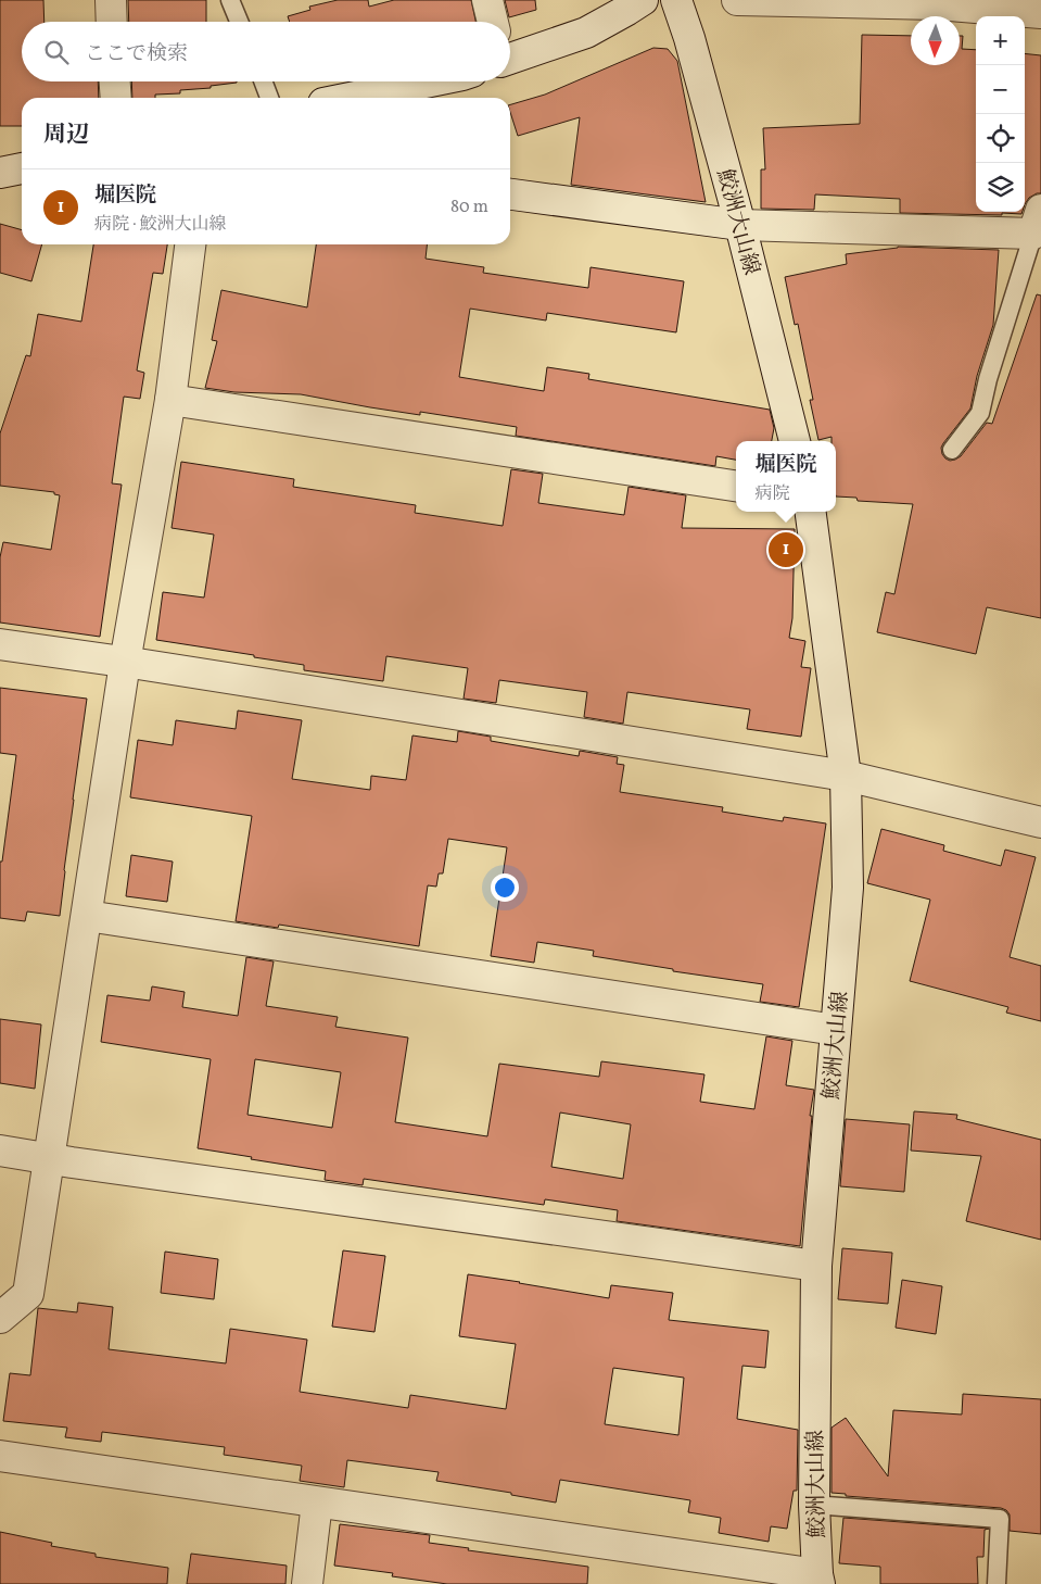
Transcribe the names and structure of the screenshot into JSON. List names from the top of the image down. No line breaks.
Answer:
{"streets":{"street":["鮫洲大山線"]},"north":"bottom","page":{"map_buttons":["+","−"],"search":"ここで検索","heading":"周辺","list":[{"mark":"1","name":"堀医院","note":"病院 · 鮫洲大山線","value":"80 m"}],"popup":["堀医院","病院"],"pins":"1"}}
